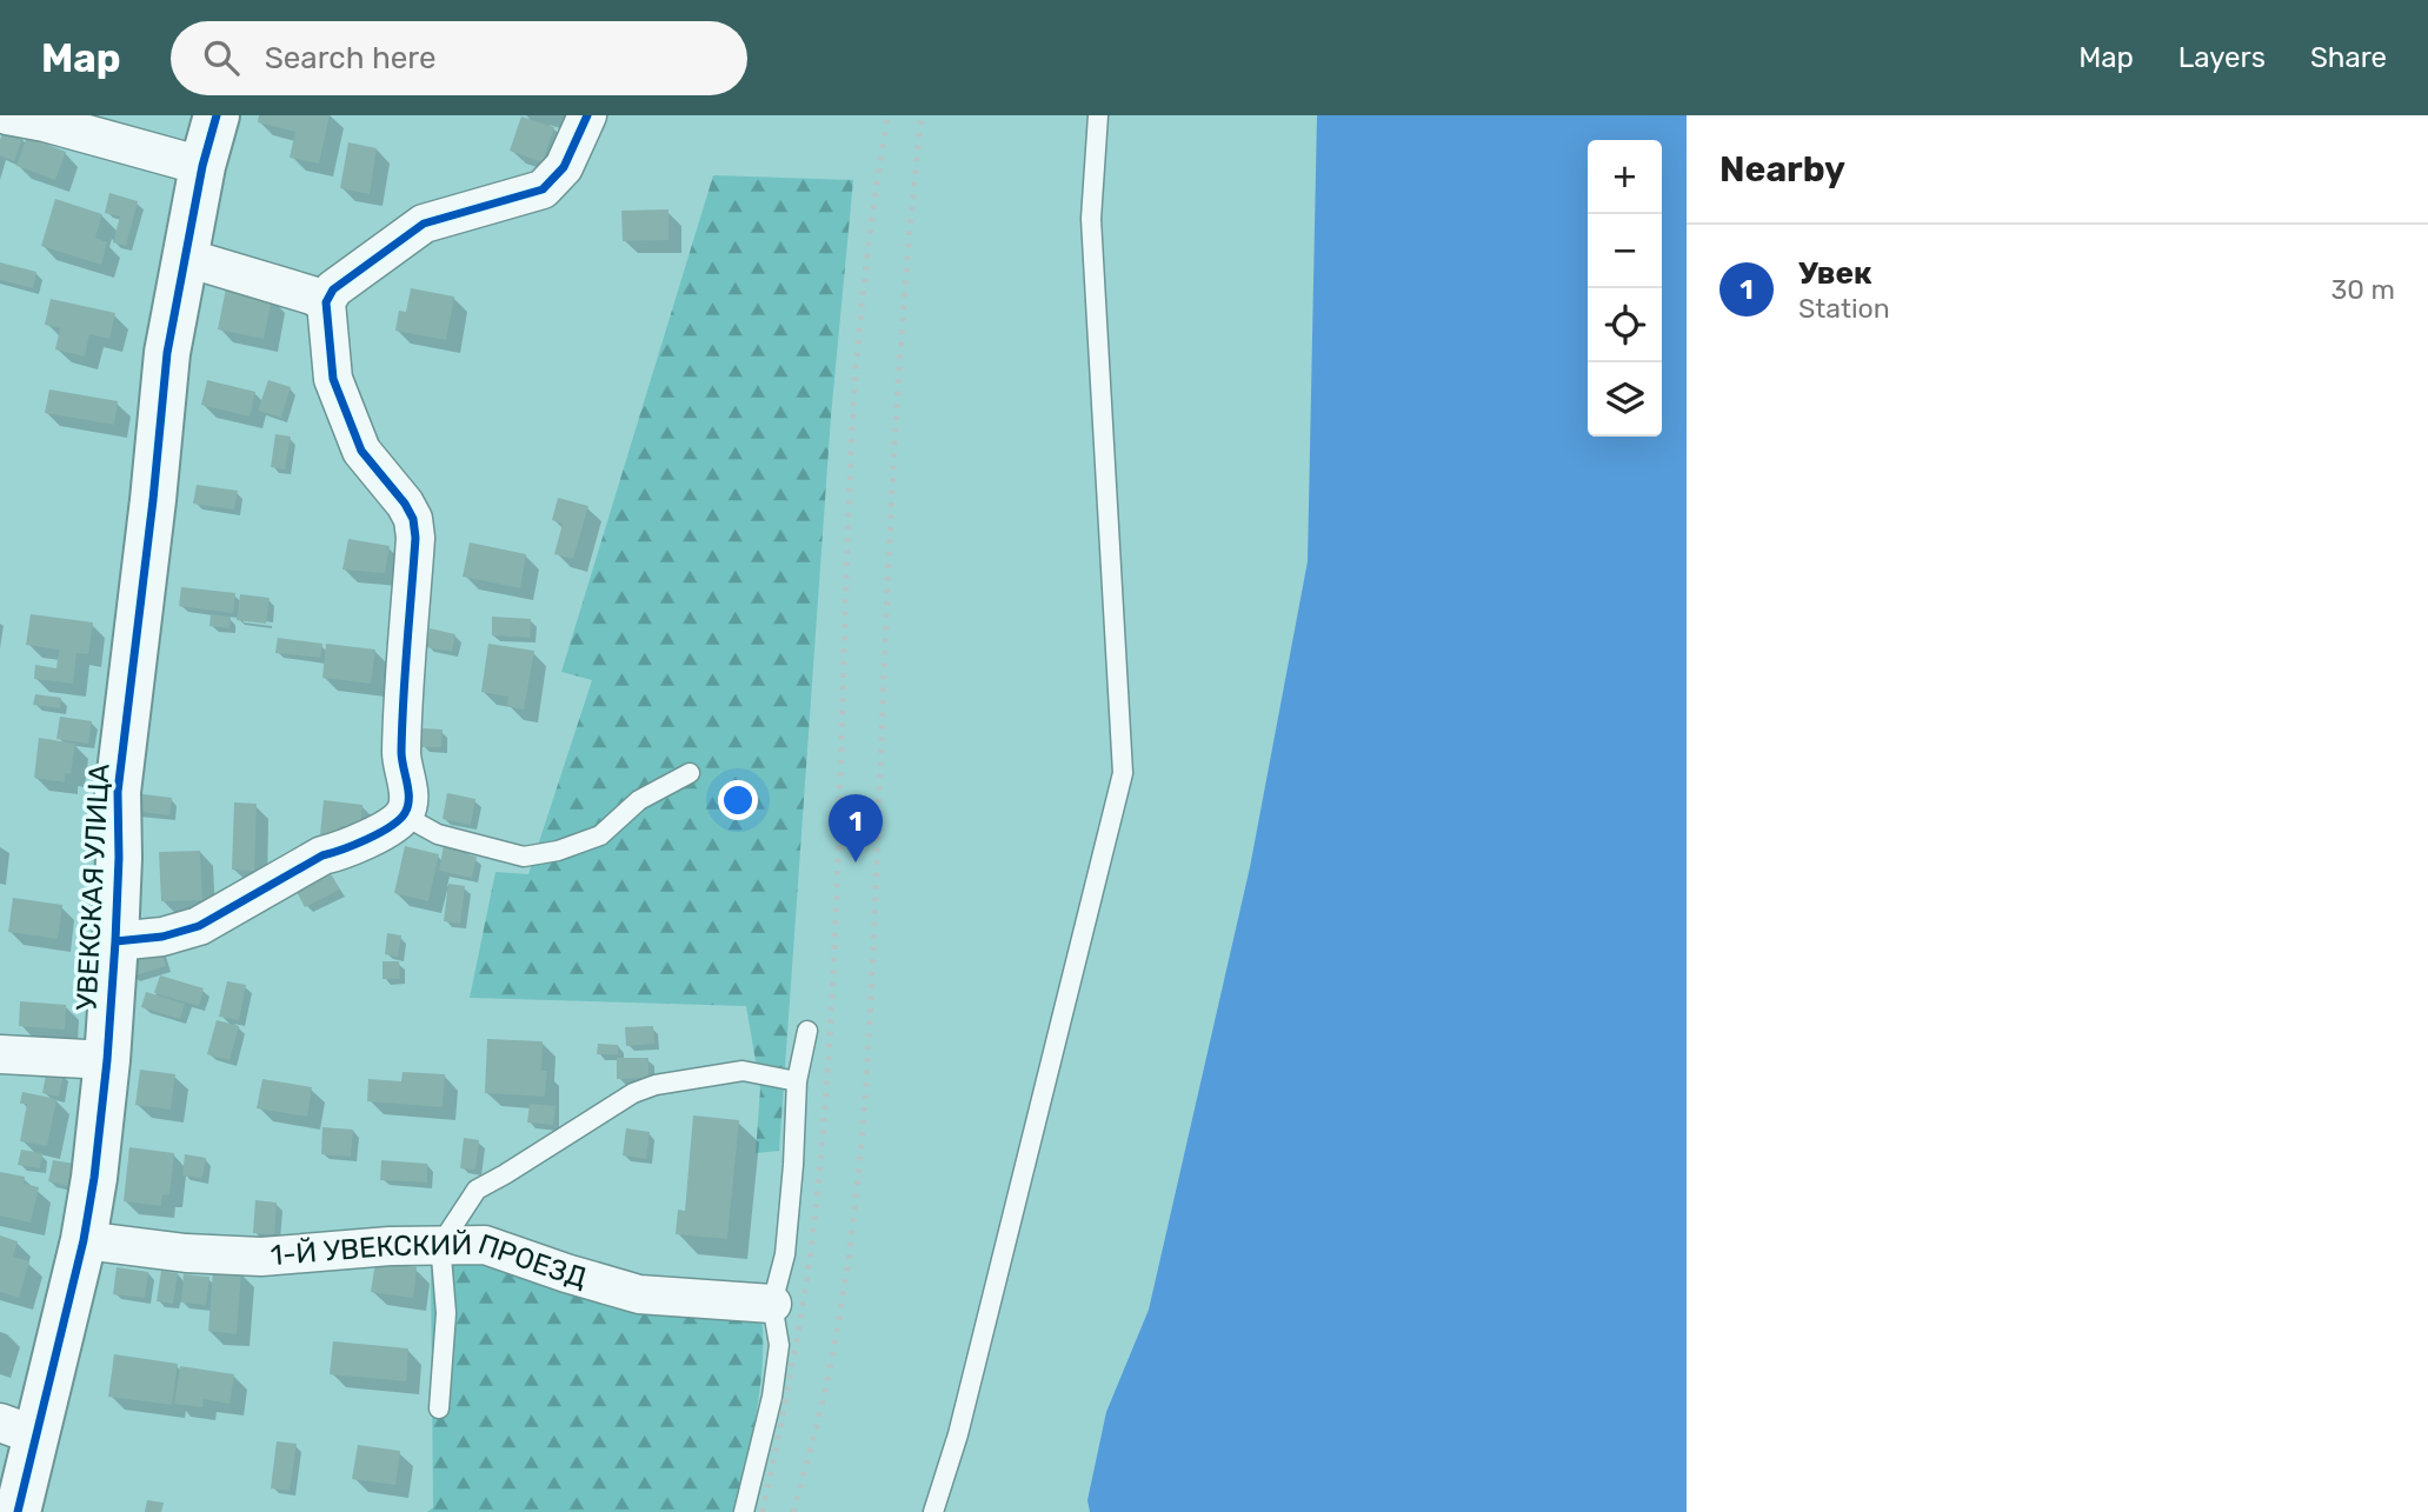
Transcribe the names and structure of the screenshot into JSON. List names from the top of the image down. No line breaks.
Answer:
{"streets":{"street":["УВЕКСКАЯ УЛИЦА","1-Й УВЕКСКИЙ ПРОЕЗД"]},"crossings":[["УВЕКСКАЯ УЛИЦА","1-Й УВЕКСКИЙ ПРОЕЗД"]],"page":{"header":"Map","search":"Search here","nav":["Map","Layers","Share"],"heading":"Nearby","map_buttons":["+","−"],"list":[{"mark":"1","name":"Увек","note":"Station","value":"30 m"}],"pins":"1"}}
